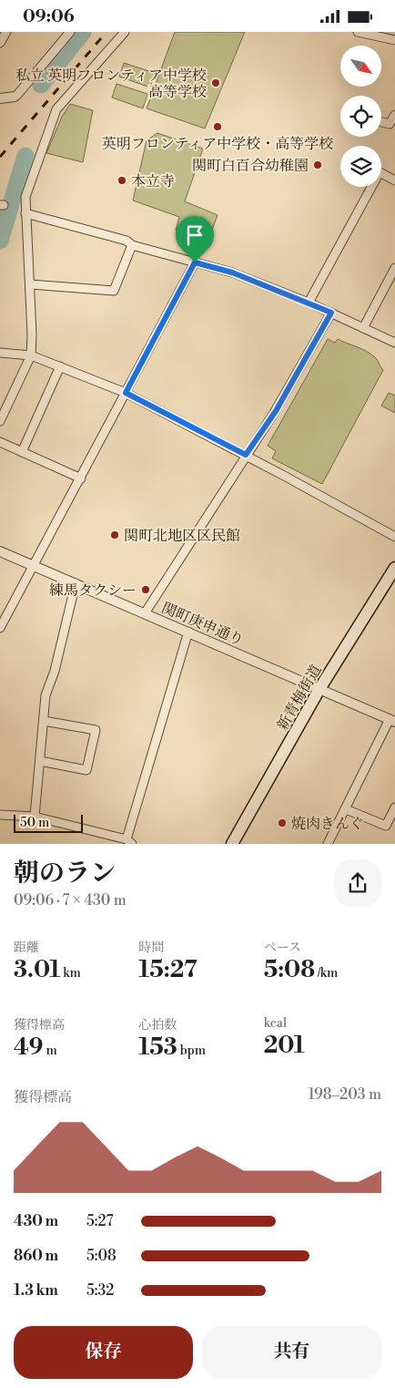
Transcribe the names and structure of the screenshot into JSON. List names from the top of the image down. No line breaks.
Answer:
{"streets":{"main road":["新青梅街道"],"street":["関町庚申通り"]},"crossings":[["関町庚申通り","新青梅街道"]],"places":["私立 英明フロンティア中学校 高等学校","英明フロンティア中学校・高等学校","関町白百合幼稚園","本立寺","関町北地区区民館","練馬タクシー","焼肉きんぐ"],"scale_bar":"50 m","north":"bottom right","page":{"status":"09:06","scale":"50 m","heading":["朝のラン","09:06 · 7 × 430 m"],"stats":[["距離","3.01 km"],["時間","15:27"],["ペース","5:08 /km"],["獲得標高","49 m"],["心拍数","153 bpm"],["kcal","201"]],"chart":["獲得標高","198–203 m"],"list":[{"name":"430 m","note":"5:27"},{"name":"860 m","note":"5:08"},{"name":"1.3 km","note":"5:32"}],"buttons":["保存","共有"]}}
